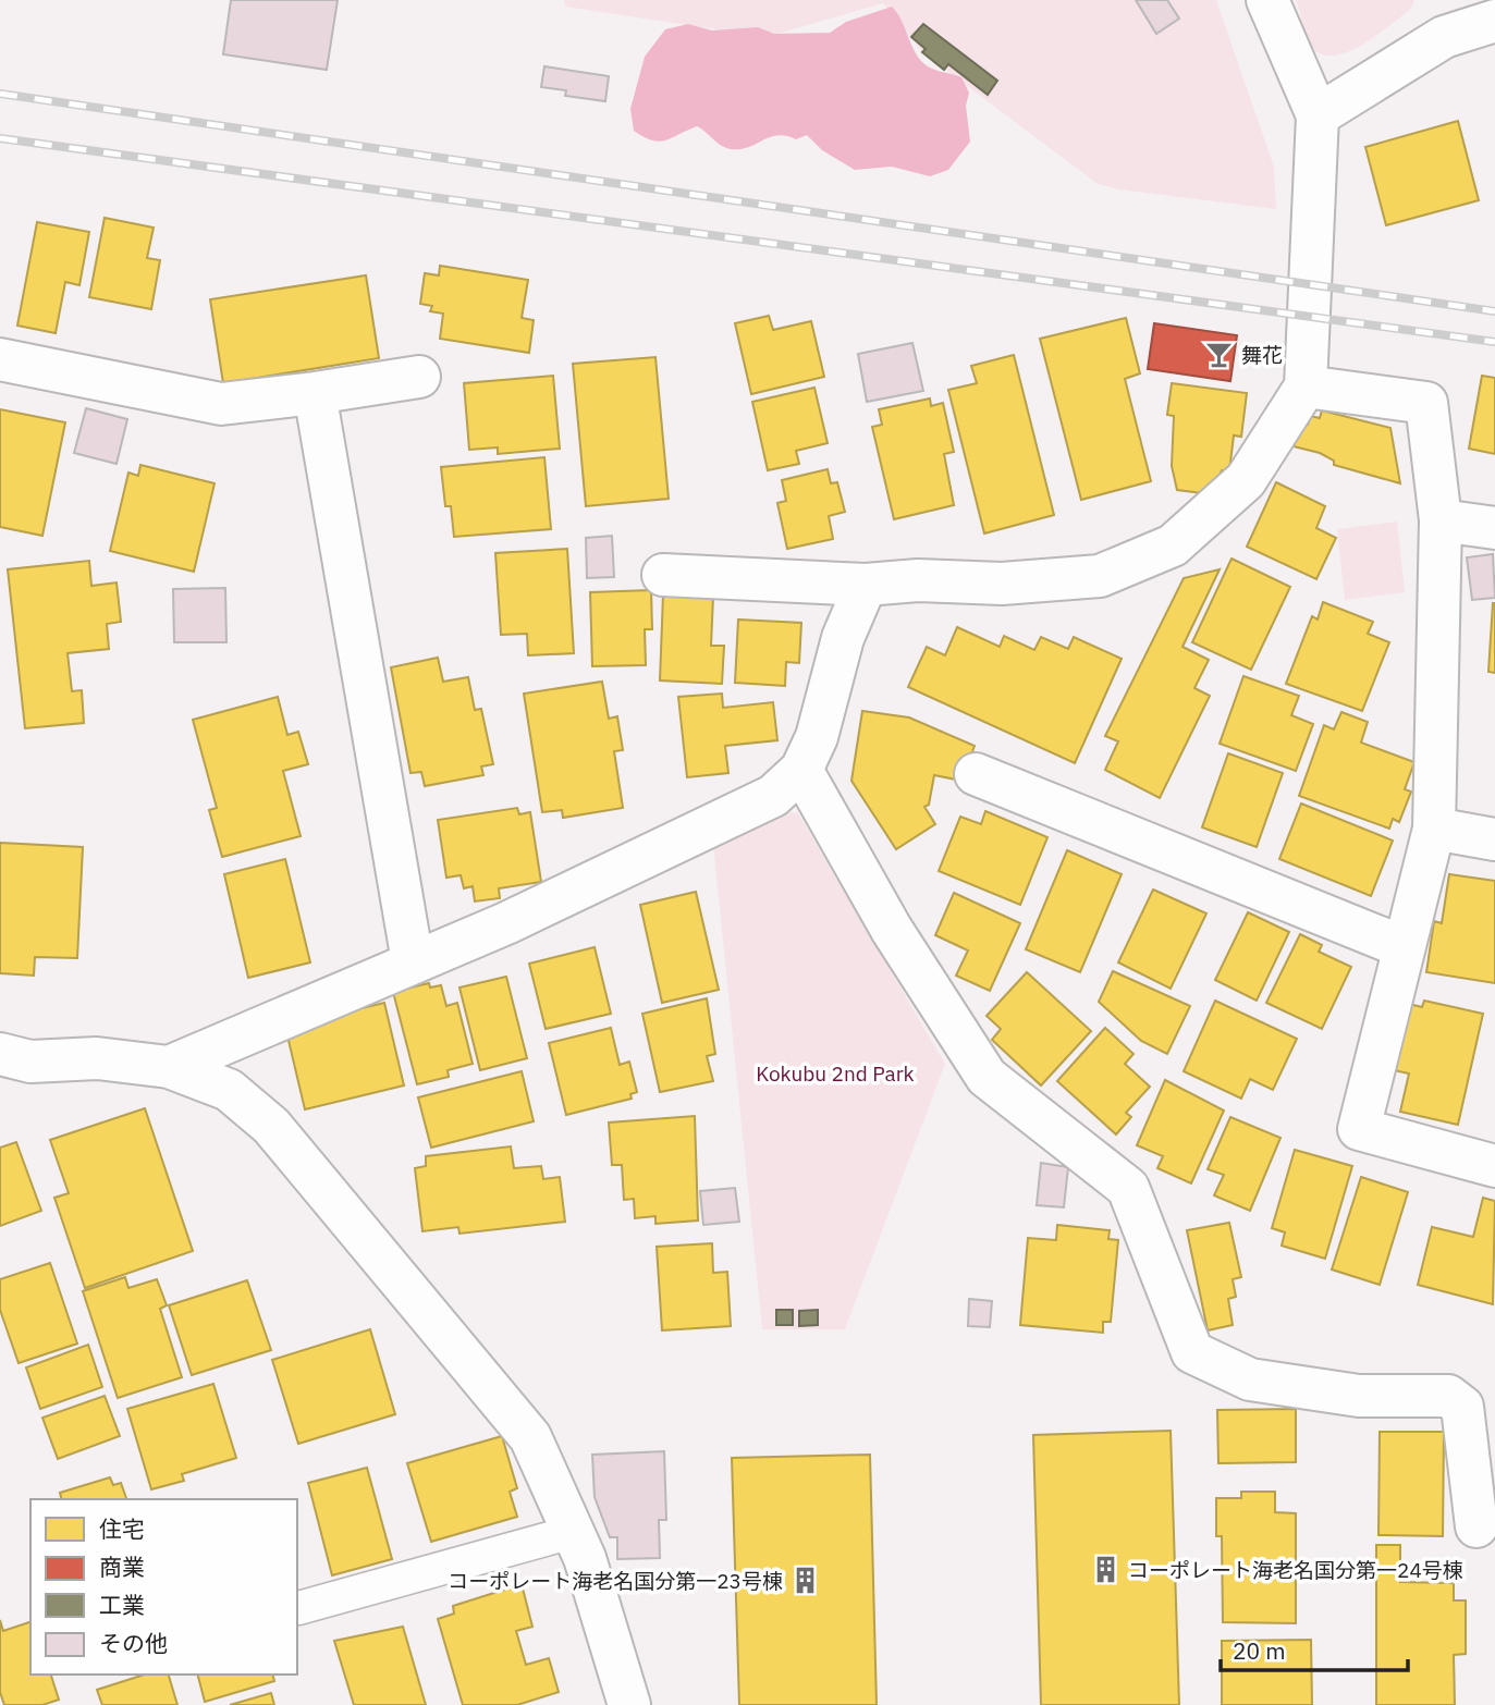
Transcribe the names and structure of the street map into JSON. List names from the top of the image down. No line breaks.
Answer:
{"parks":["Kokubu 2nd Park"],"places":{"bar":["舞花"],"building":["コーポレート海老名国分第一24号棟","コーポレート海老名国分第一23号棟"]},"legend":["住宅","商業","工業","その他"],"scale_bar":"20 m"}
